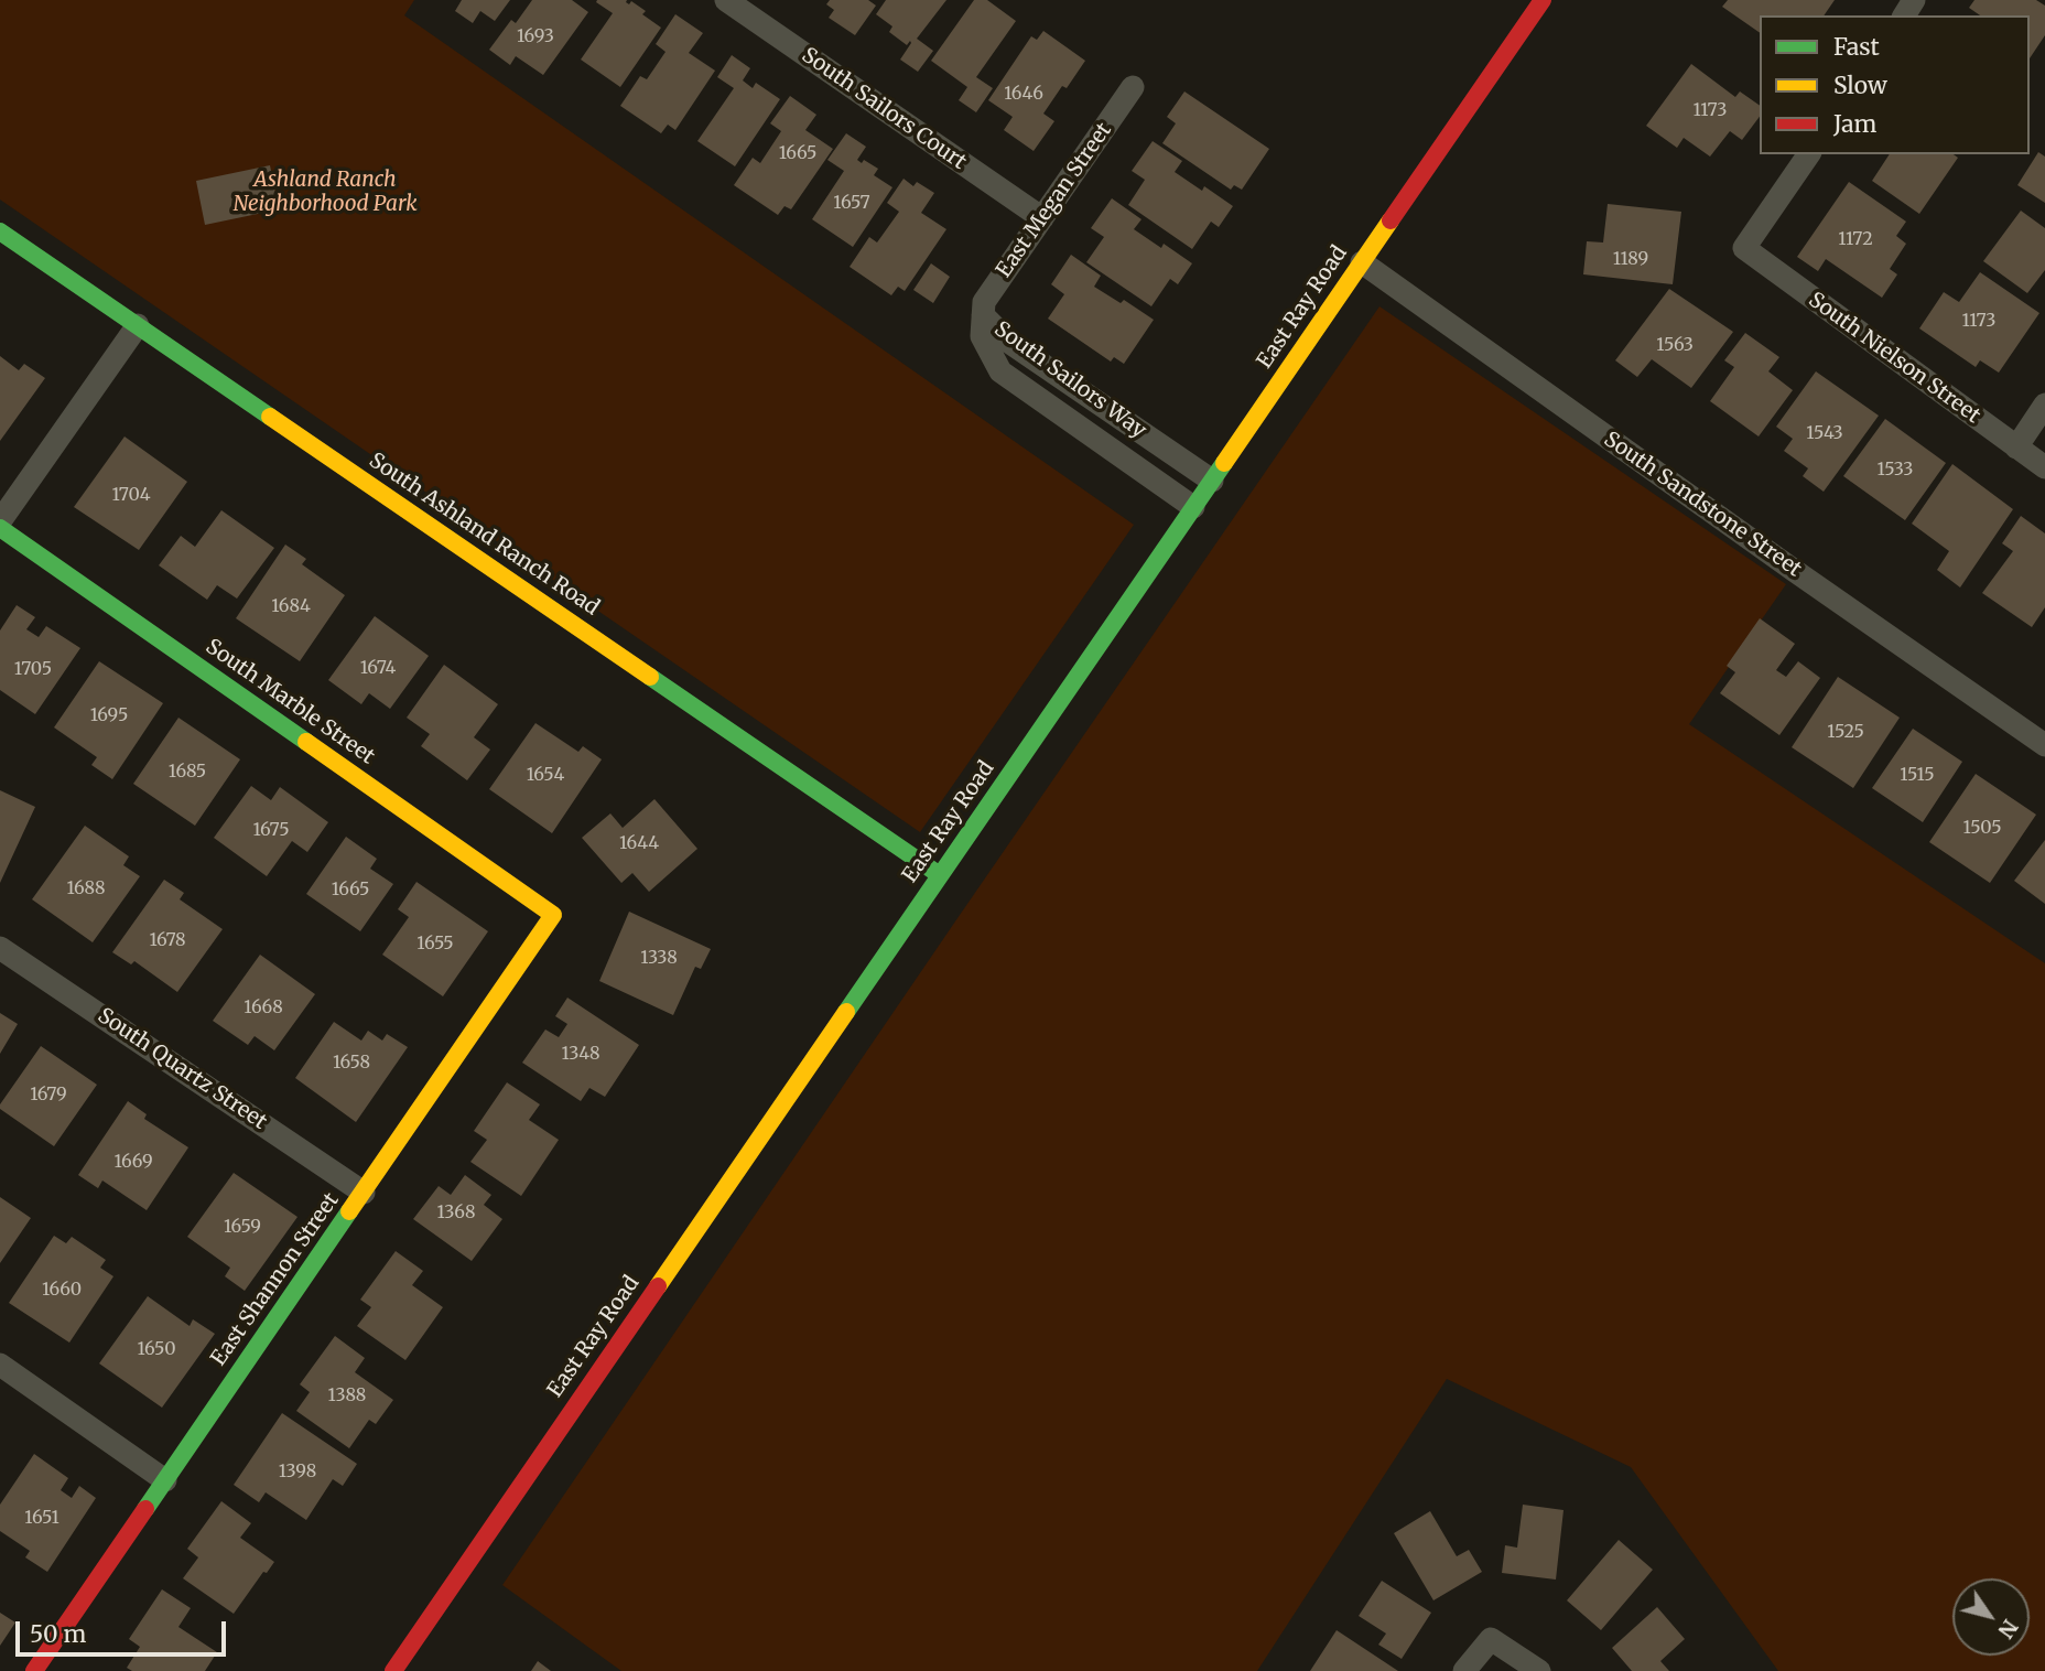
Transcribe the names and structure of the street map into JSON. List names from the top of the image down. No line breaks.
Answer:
{"streets":{"street":["South Sailors Court","East Megan Street","East Ray Road","South Nielson Street","South Sailors Way","South Sandstone Street","South Ashland Ranch Road","South Marble Street","South Quartz Street","East Shannon Street"]},"crossings":[["South Sailors Court","East Megan Street"],["East Megan Street","South Sailors Way"],["East Ray Road","South Sailors Way"],["East Ray Road","South Sandstone Street"],["East Ray Road","South Ashland Ranch Road"],["South Marble Street","East Shannon Street"],["South Quartz Street","East Shannon Street"]],"parks":["Ashland Ranch Neighborhood Park"],"house_numbers":["1693","1646","1173","1665","1657","1172","1189","1173","1563","1543","1533","1704","1684","1674","1705","1695","1525","1685","1654","1515","1505","1675","1644","1688","1665","1678","1655","1338","1668","1348","1658","1679","1669","1368","1659","1660","1650","1388","1398","1651"],"legend":["Fast","Slow","Jam"],"scale_bar":"50 m","north":"bottom right"}
